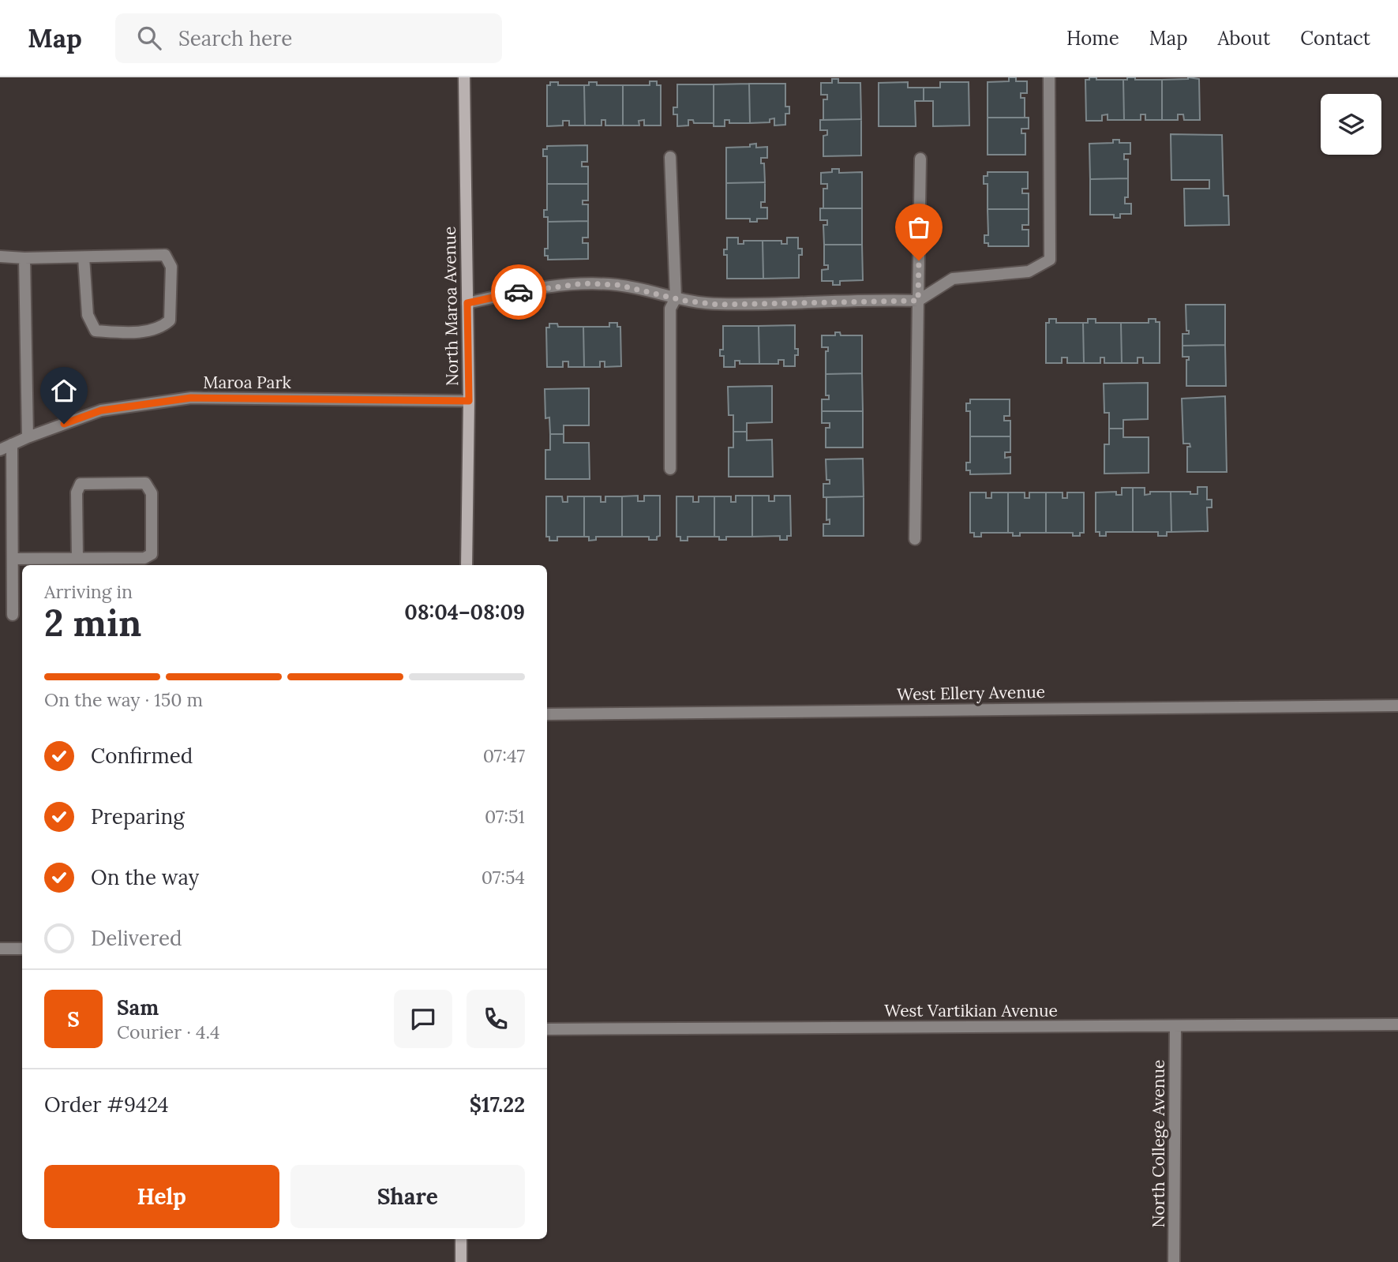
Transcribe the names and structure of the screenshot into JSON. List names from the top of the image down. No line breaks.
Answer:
{"streets":{"main road":["North Maroa Avenue"],"street":["Maroa Park","West Ellery Avenue","West Vartikian Avenue","North College Avenue"]},"crossings":[["North Maroa Avenue","Maroa Park"],["West Vartikian Avenue","North College Avenue"]],"page":{"header":"Map","search":"Search here","nav":["Home","Map","About","Contact"],"heading":["2 min","Arriving in","08:04–08:09"],"panel":["Sam","Courier · 4.4","Order #9424","$17.22"],"bar":"On the way · 150 m","list":[["Confirmed","07:47"],["Preparing","07:51"],["On the way","07:54"],"Delivered"],"round":"S","buttons":["Help","Share"]}}
